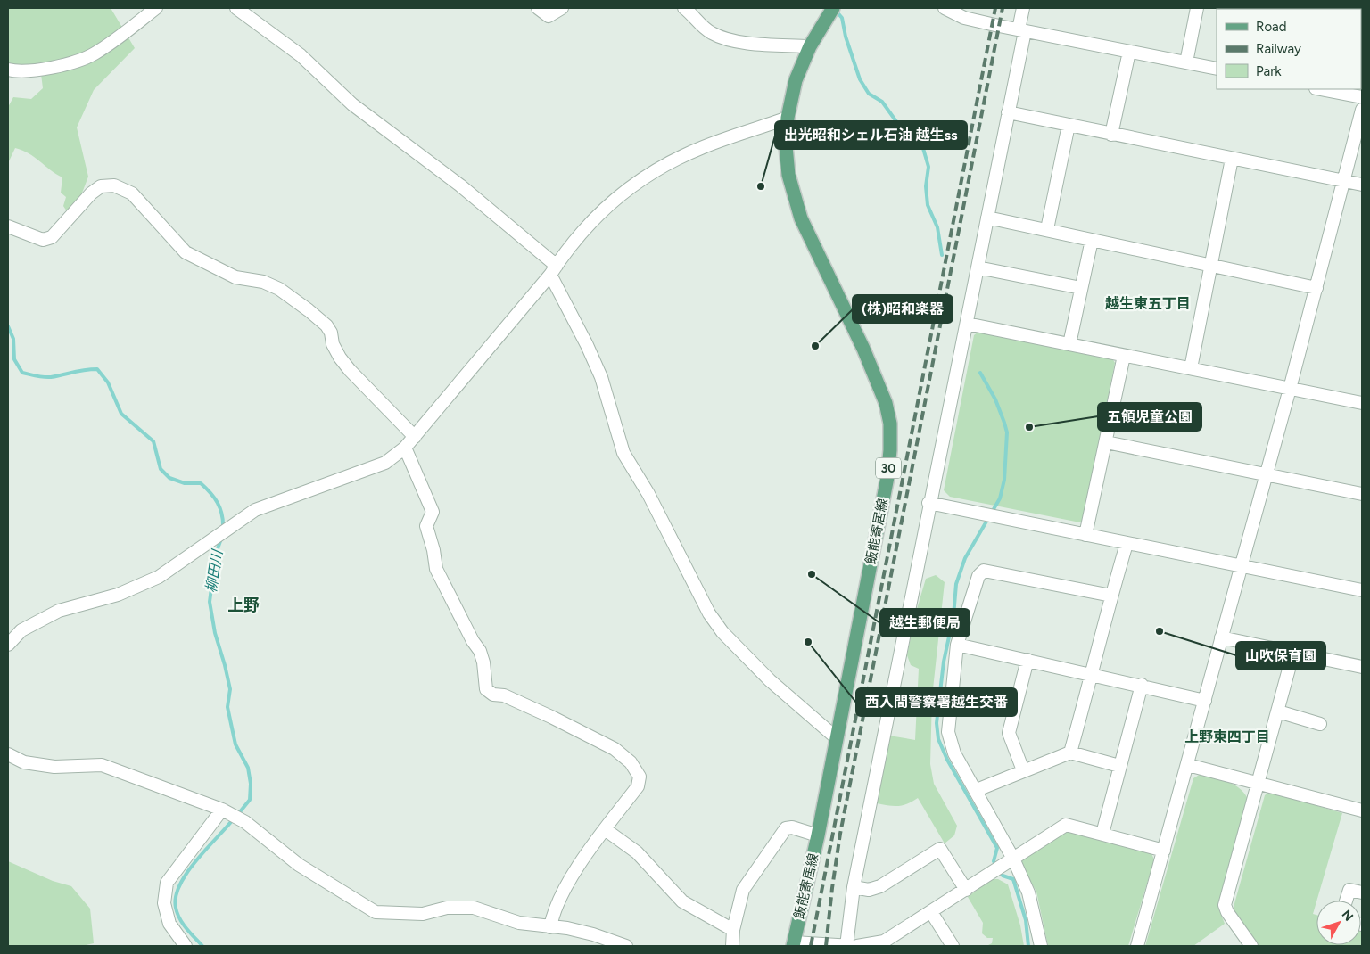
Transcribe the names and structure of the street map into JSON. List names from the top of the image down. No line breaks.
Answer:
{"streets":{"main road":["30","飯能寄居線"]},"districts":["越生東五丁目","上野","上野東四丁目"],"water":["柳田川"],"places":["出光昭和シェル石油 越生ss","(株)昭和楽器","五領児童公園","越生郵便局","山吹保育園","西入間警察署越生交番"],"legend":["Road","Railway","Park"],"north":"top right"}
